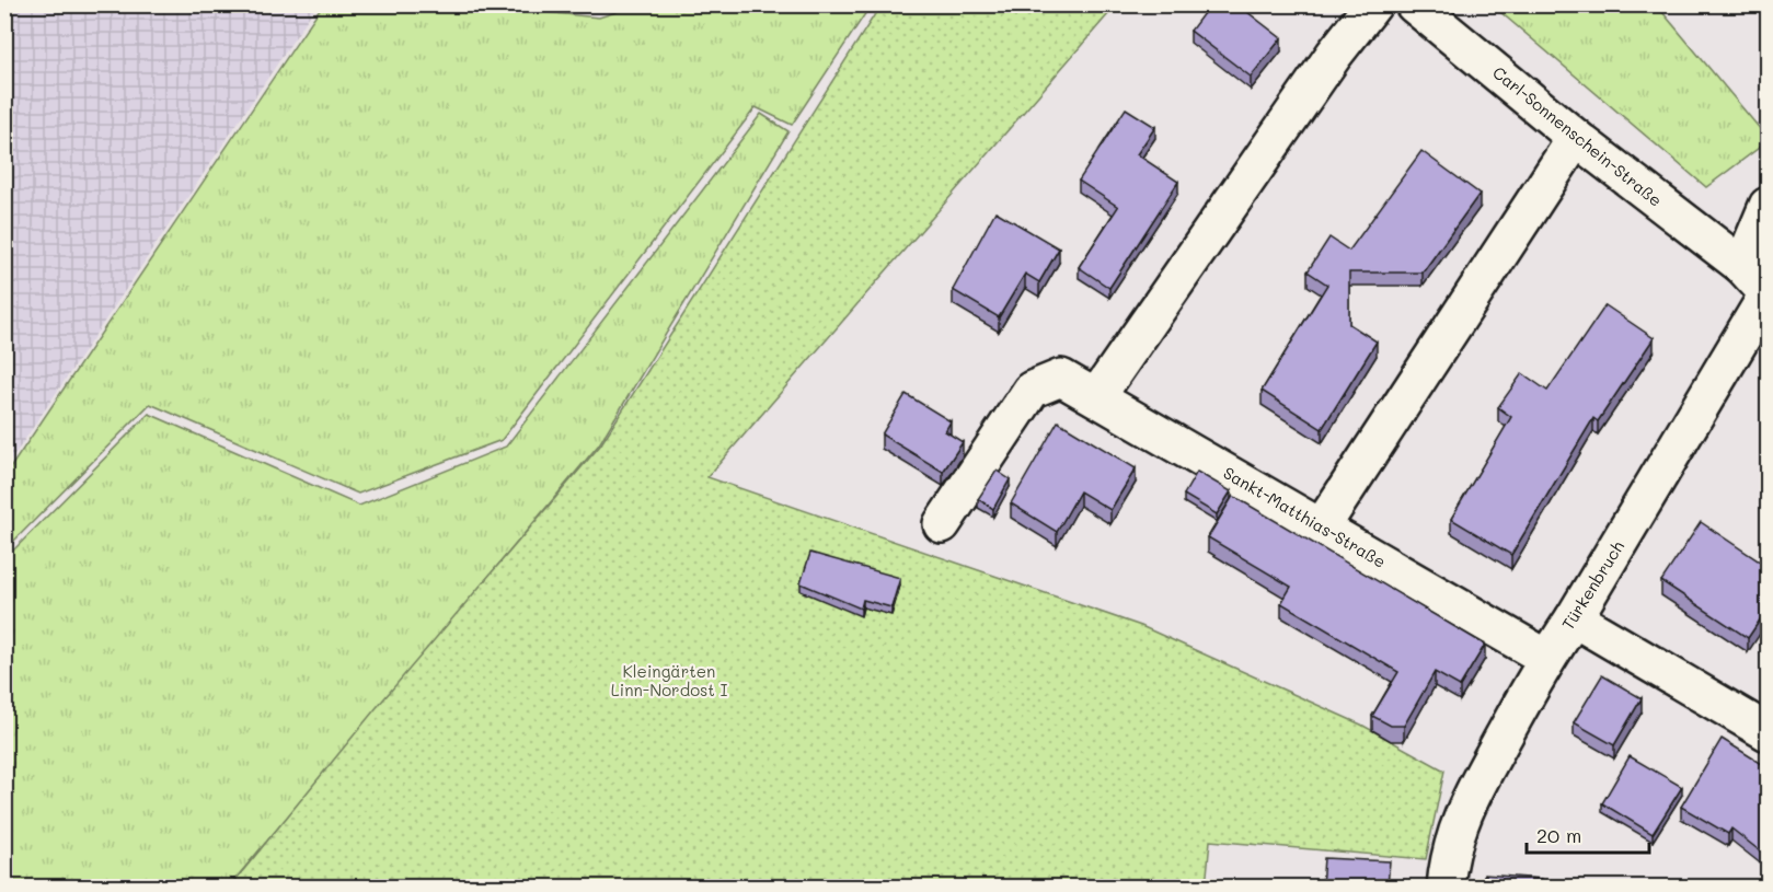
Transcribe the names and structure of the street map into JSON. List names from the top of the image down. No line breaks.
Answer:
{"streets":{"street":["Carl-Sonnenschein-Straße","Sankt-Matthias-Straße","Türkenbruch"]},"crossings":[["Carl-Sonnenschein-Straße","Türkenbruch"],["Sankt-Matthias-Straße","Türkenbruch"]],"parks":["Kleingärten Linn-Nordost I"],"scale_bar":"20 m"}
